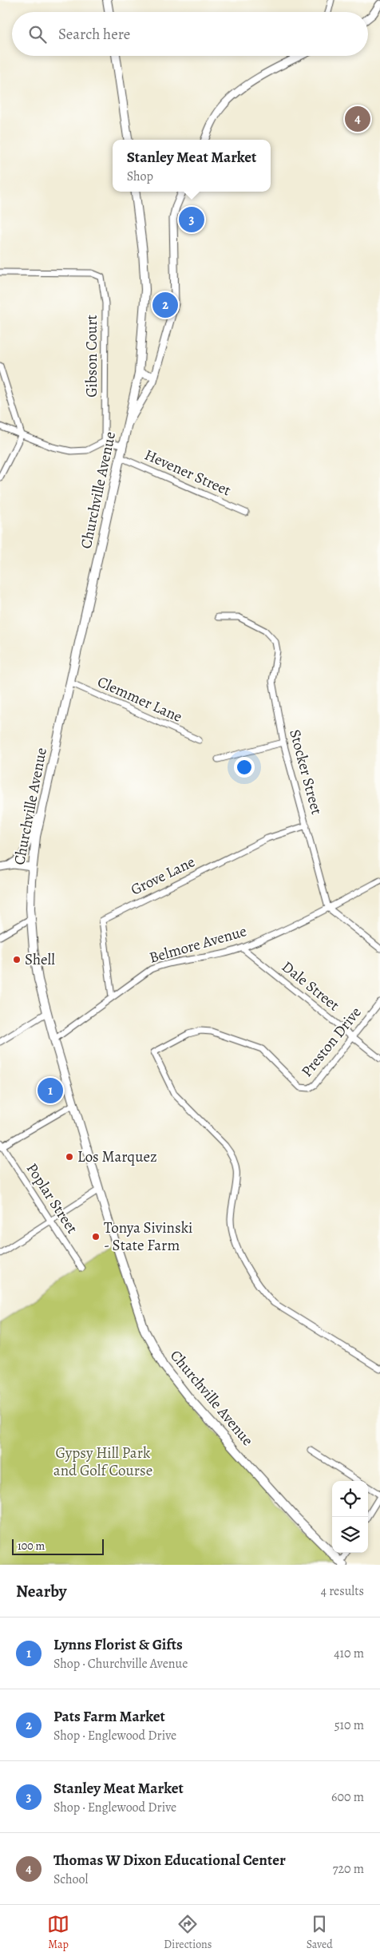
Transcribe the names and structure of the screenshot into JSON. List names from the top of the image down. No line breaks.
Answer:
{"streets":{"main road":["Churchville Avenue"],"street":["Gibson Court","Hevener Street","Clemmer Lane","Stocker Street","Grove Lane","Belmore Avenue","Dale Street","Preston Drive","Poplar Street"]},"crossings":[["Hevener Street","Churchville Avenue"],["Churchville Avenue","Clemmer Lane"],["Churchville Avenue","Belmore Avenue"],["Stocker Street","Grove Lane"],["Stocker Street","Belmore Avenue"],["Grove Lane","Belmore Avenue"],["Belmore Avenue","Dale Street"],["Dale Street","Preston Drive"]],"parks":["Gypsy Hill Park and Golf Course"],"places":["Shell","Los Marquez","Tonya Sivinski - State Farm"],"scale_bar":"100 m","page":{"search":"Search here","pins":["4","3","2","1"],"popup":["Stanley Meat Market","Shop"],"scale":"100 m","heading":["Nearby","4 results"],"list":[{"mark":"1","name":"Lynns Florist & Gifts","note":"Shop · Churchville Avenue","value":"410 m"},{"mark":"2","name":"Pats Farm Market","note":"Shop · Englewood Drive","value":"510 m"},{"mark":"3","name":"Stanley Meat Market","note":"Shop · Englewood Drive","value":"600 m"},{"mark":"4","name":"Thomas W Dixon Educational Center","note":"School","value":"720 m"}],"nav":["Map","Directions","Saved"]}}
